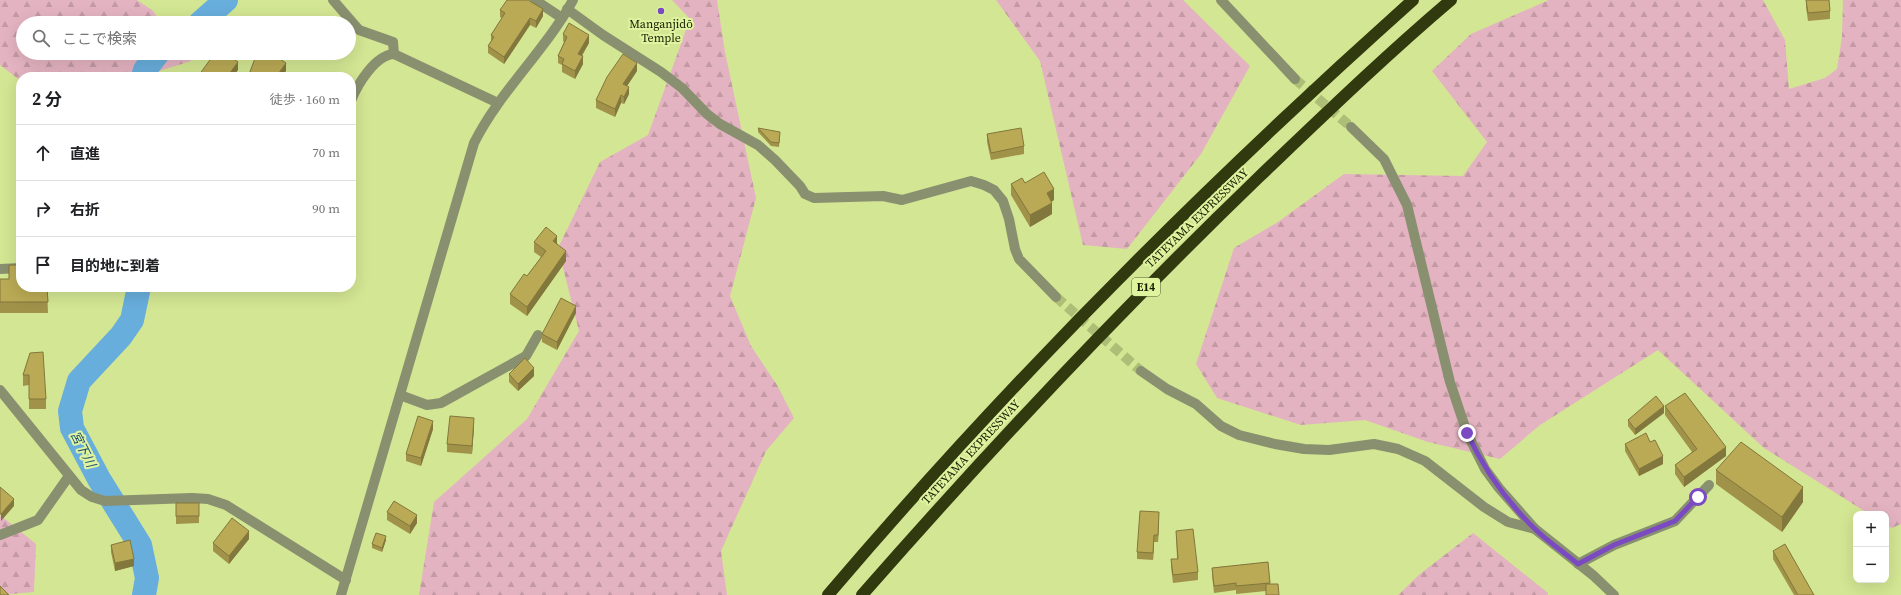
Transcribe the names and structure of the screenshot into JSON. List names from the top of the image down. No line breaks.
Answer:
{"streets":{"highway":["TATEYAMA EXPRESSWAY","E14"]},"water":["宮下川"],"places":["Manganjidō Temple"],"page":{"search":"ここで検索","heading":["2 分","徒歩 · 160 m"],"list":[["直進","70 m"],["右折","90 m"],"目的地に到着"],"map_buttons":["+","−"]}}
